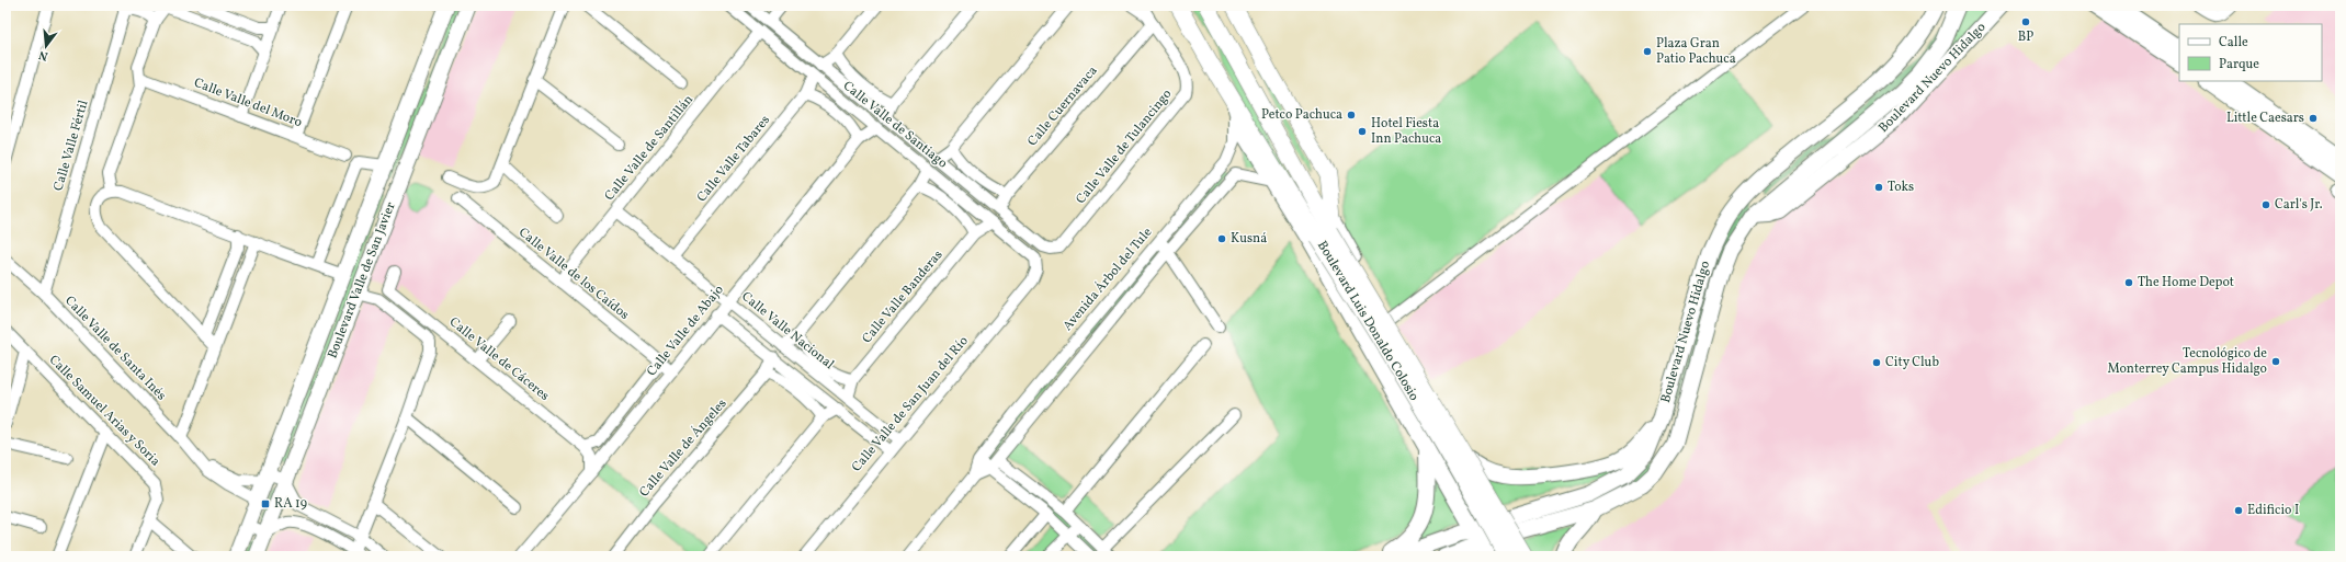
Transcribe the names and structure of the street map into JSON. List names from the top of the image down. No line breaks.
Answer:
{"streets":{"main road":["Boulevard Luis Donaldo Colosio"],"street":["Boulevard Nuevo Hidalgo","Calle Valle del Moro","Calle Cuernavaca","Calle Valle de Santiago","Calle Valle Fértil","Calle Valle de Tulancingo","Calle Valle de Santillán","Calle Valle Tabares","Calle Valle de los Caídos","Avenida Árbol del Tule","Boulevard Valle de San Javier","Calle Valle Banderas","Calle Valle de Abajo","Calle Valle Nacional","Calle Valle de Santa Inés","Calle Valle de Cáceres","Calle Valle de San Juan del Río","Calle Samuel Arias y Soria","Calle Valle de Ángeles"]},"crossings":[["Boulevard Nuevo Hidalgo","Boulevard Luis Donaldo Colosio"],["Calle Cuernavaca","Calle Valle de Santiago"],["Calle Cuernavaca","Calle Valle de Tulancingo"],["Calle Valle de Santiago","Calle Valle de Tulancingo"],["Calle Valle de Santiago","Calle Valle de Santillán"],["Calle Valle de Santiago","Calle Valle Tabares"],["Calle Valle de Santiago","Calle Valle Banderas"],["Calle Valle de Santiago","Calle Valle de Abajo"],["Calle Valle de Santiago","Calle Valle de San Juan del Río"],["Calle Valle Fértil","Calle Valle de Santa Inés"],["Calle Valle de Santillán","Calle Valle de los Caídos"],["Calle Valle de Santillán","Calle Valle Nacional"],["Calle Valle Tabares","Calle Valle Nacional"],["Calle Valle de los Caídos","Calle Valle de Abajo"],["Avenida Árbol del Tule","Boulevard Luis Donaldo Colosio"],["Boulevard Valle de San Javier","Calle Valle de Santa Inés"],["Calle Valle Banderas","Calle Valle Nacional"],["Calle Valle de Abajo","Calle Valle Nacional"],["Calle Valle de Abajo","Calle Valle de Cáceres"],["Calle Valle Nacional","Calle Valle de San Juan del Río"]],"places":{"other":["BP","Plaza Gran Patio Pachuca","Petco Pachuca","Little Caesars","Hotel Fiesta Inn Pachuca","Toks","Carl's Jr.","Kusná","The Home Depot","Tecnológico de Monterrey Campus Hidalgo","City Club","Edificio I"],"transit":["RA 19"]},"legend":["Calle","Parque"],"north":"bottom"}
